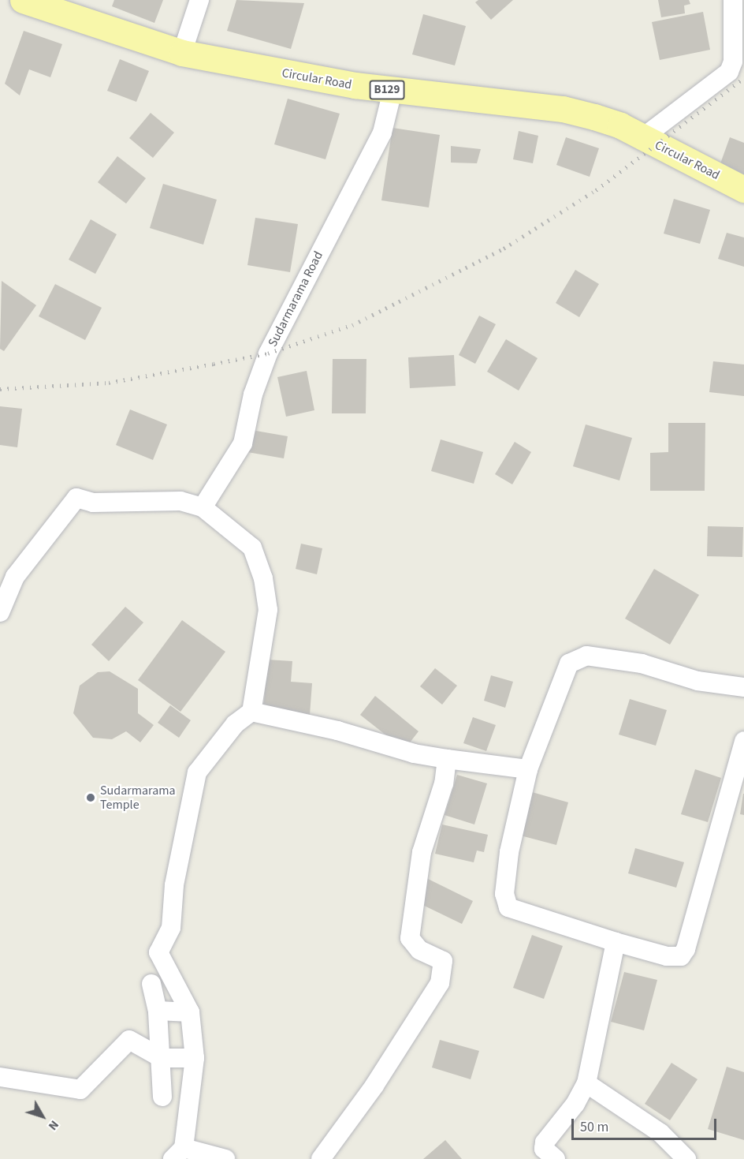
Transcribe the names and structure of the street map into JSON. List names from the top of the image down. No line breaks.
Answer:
{"streets":{"main road":["Circular Road","B129"],"street":["Sudarmarama Road"]},"crossings":[["Circular Road","Sudarmarama Road"]],"places":["Sudarmarama Temple"],"scale_bar":"50 m","north":"bottom right"}
